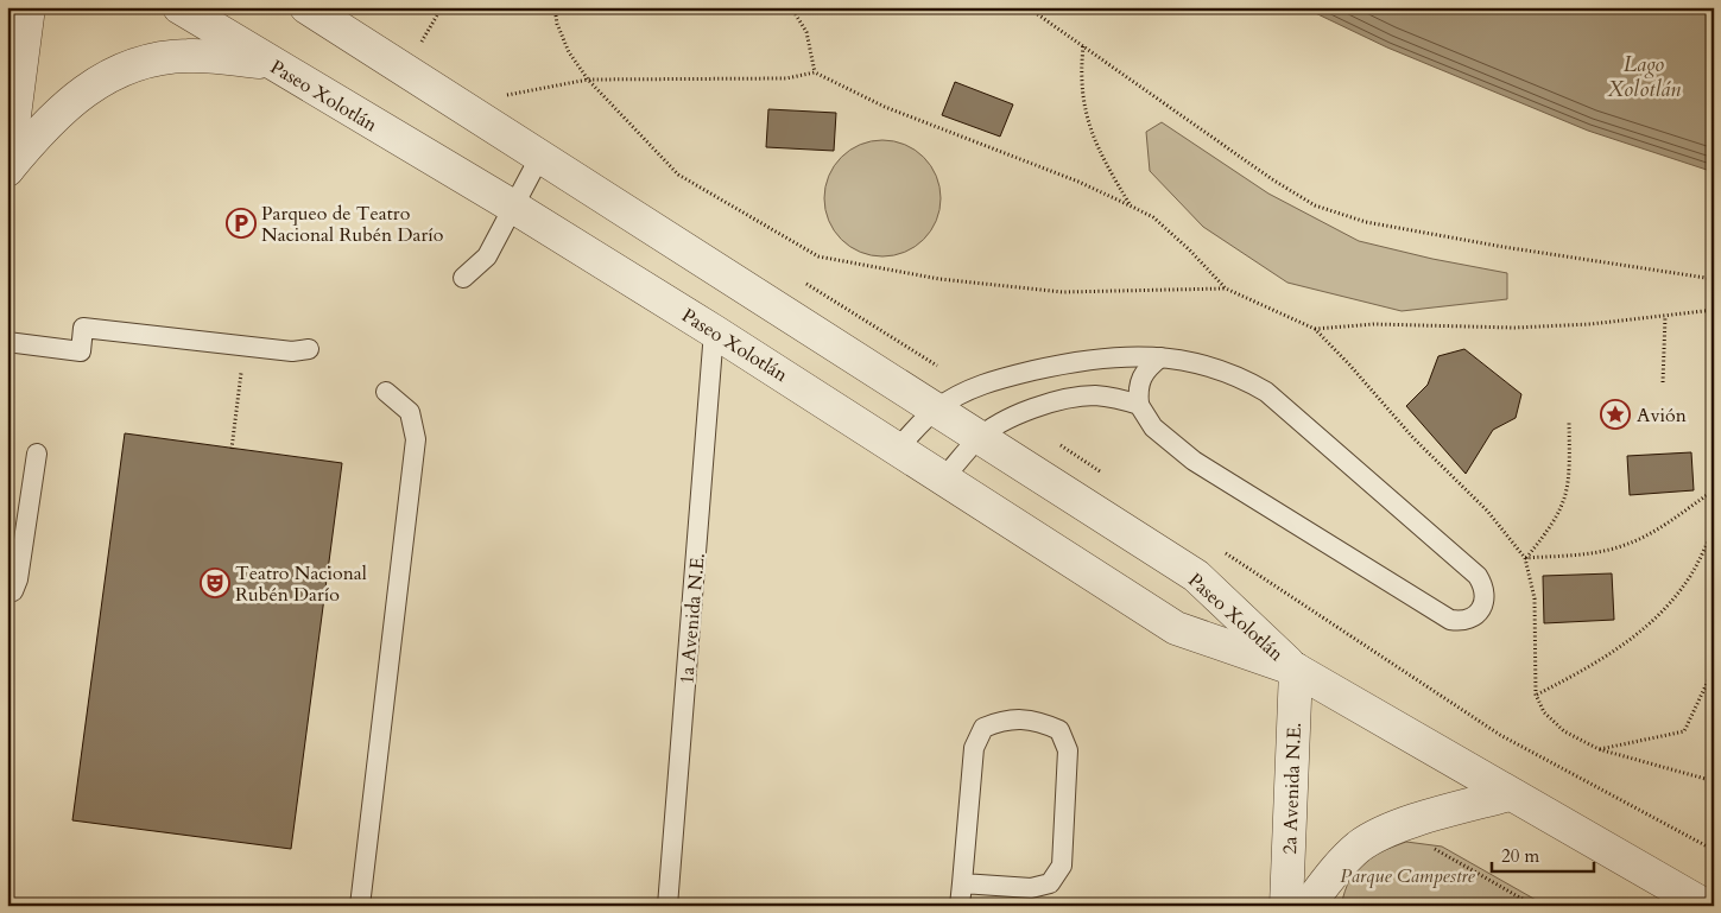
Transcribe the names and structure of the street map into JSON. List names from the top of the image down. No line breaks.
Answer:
{"streets":{"street":["Paseo Xolotlán","2a Avenida N.E."],"lane":["1a Avenida N.E."]},"crossings":[["Paseo Xolotlán","1a Avenida N.E."],["Paseo Xolotlán","2a Avenida N.E."]],"water":["Lago Xolotlán"],"parks":["Parque Campestre"],"places":{"parking":["Parqueo de Teatro Nacional Rubén Darío"],"place":["Avión"],"theatre":["Teatro Nacional Rubén Darío"]},"scale_bar":"20 m"}
